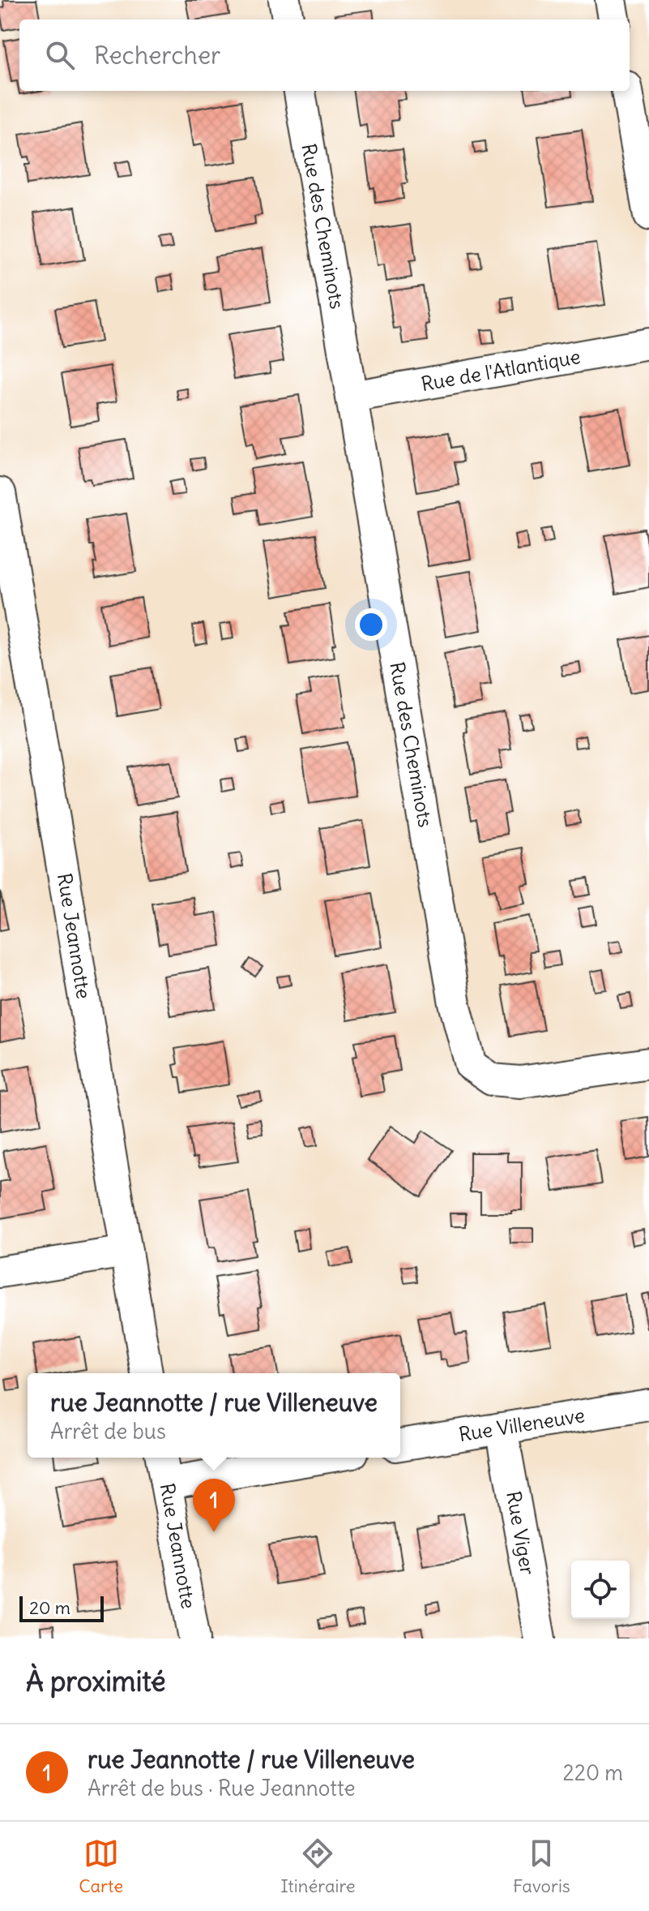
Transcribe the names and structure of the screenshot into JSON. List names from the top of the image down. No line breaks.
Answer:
{"streets":{"street":["Rue des Cheminots","Rue de l'Atlantique","Rue Jeannotte","Rue Villeneuve","Rue Viger"]},"crossings":[["Rue des Cheminots","Rue de l'Atlantique"],["Rue Villeneuve","Rue Viger"]],"scale_bar":"20 m","page":{"search":"Rechercher","popup":["rue Jeannotte / rue Villeneuve","Arrêt de bus"],"pins":"1","scale":"20 m","heading":"À proximité","list":[{"mark":"1","name":"rue Jeannotte / rue Villeneuve","note":"Arrêt de bus · Rue Jeannotte","value":"220 m"}],"nav":["Carte","Itinéraire","Favoris"]}}
